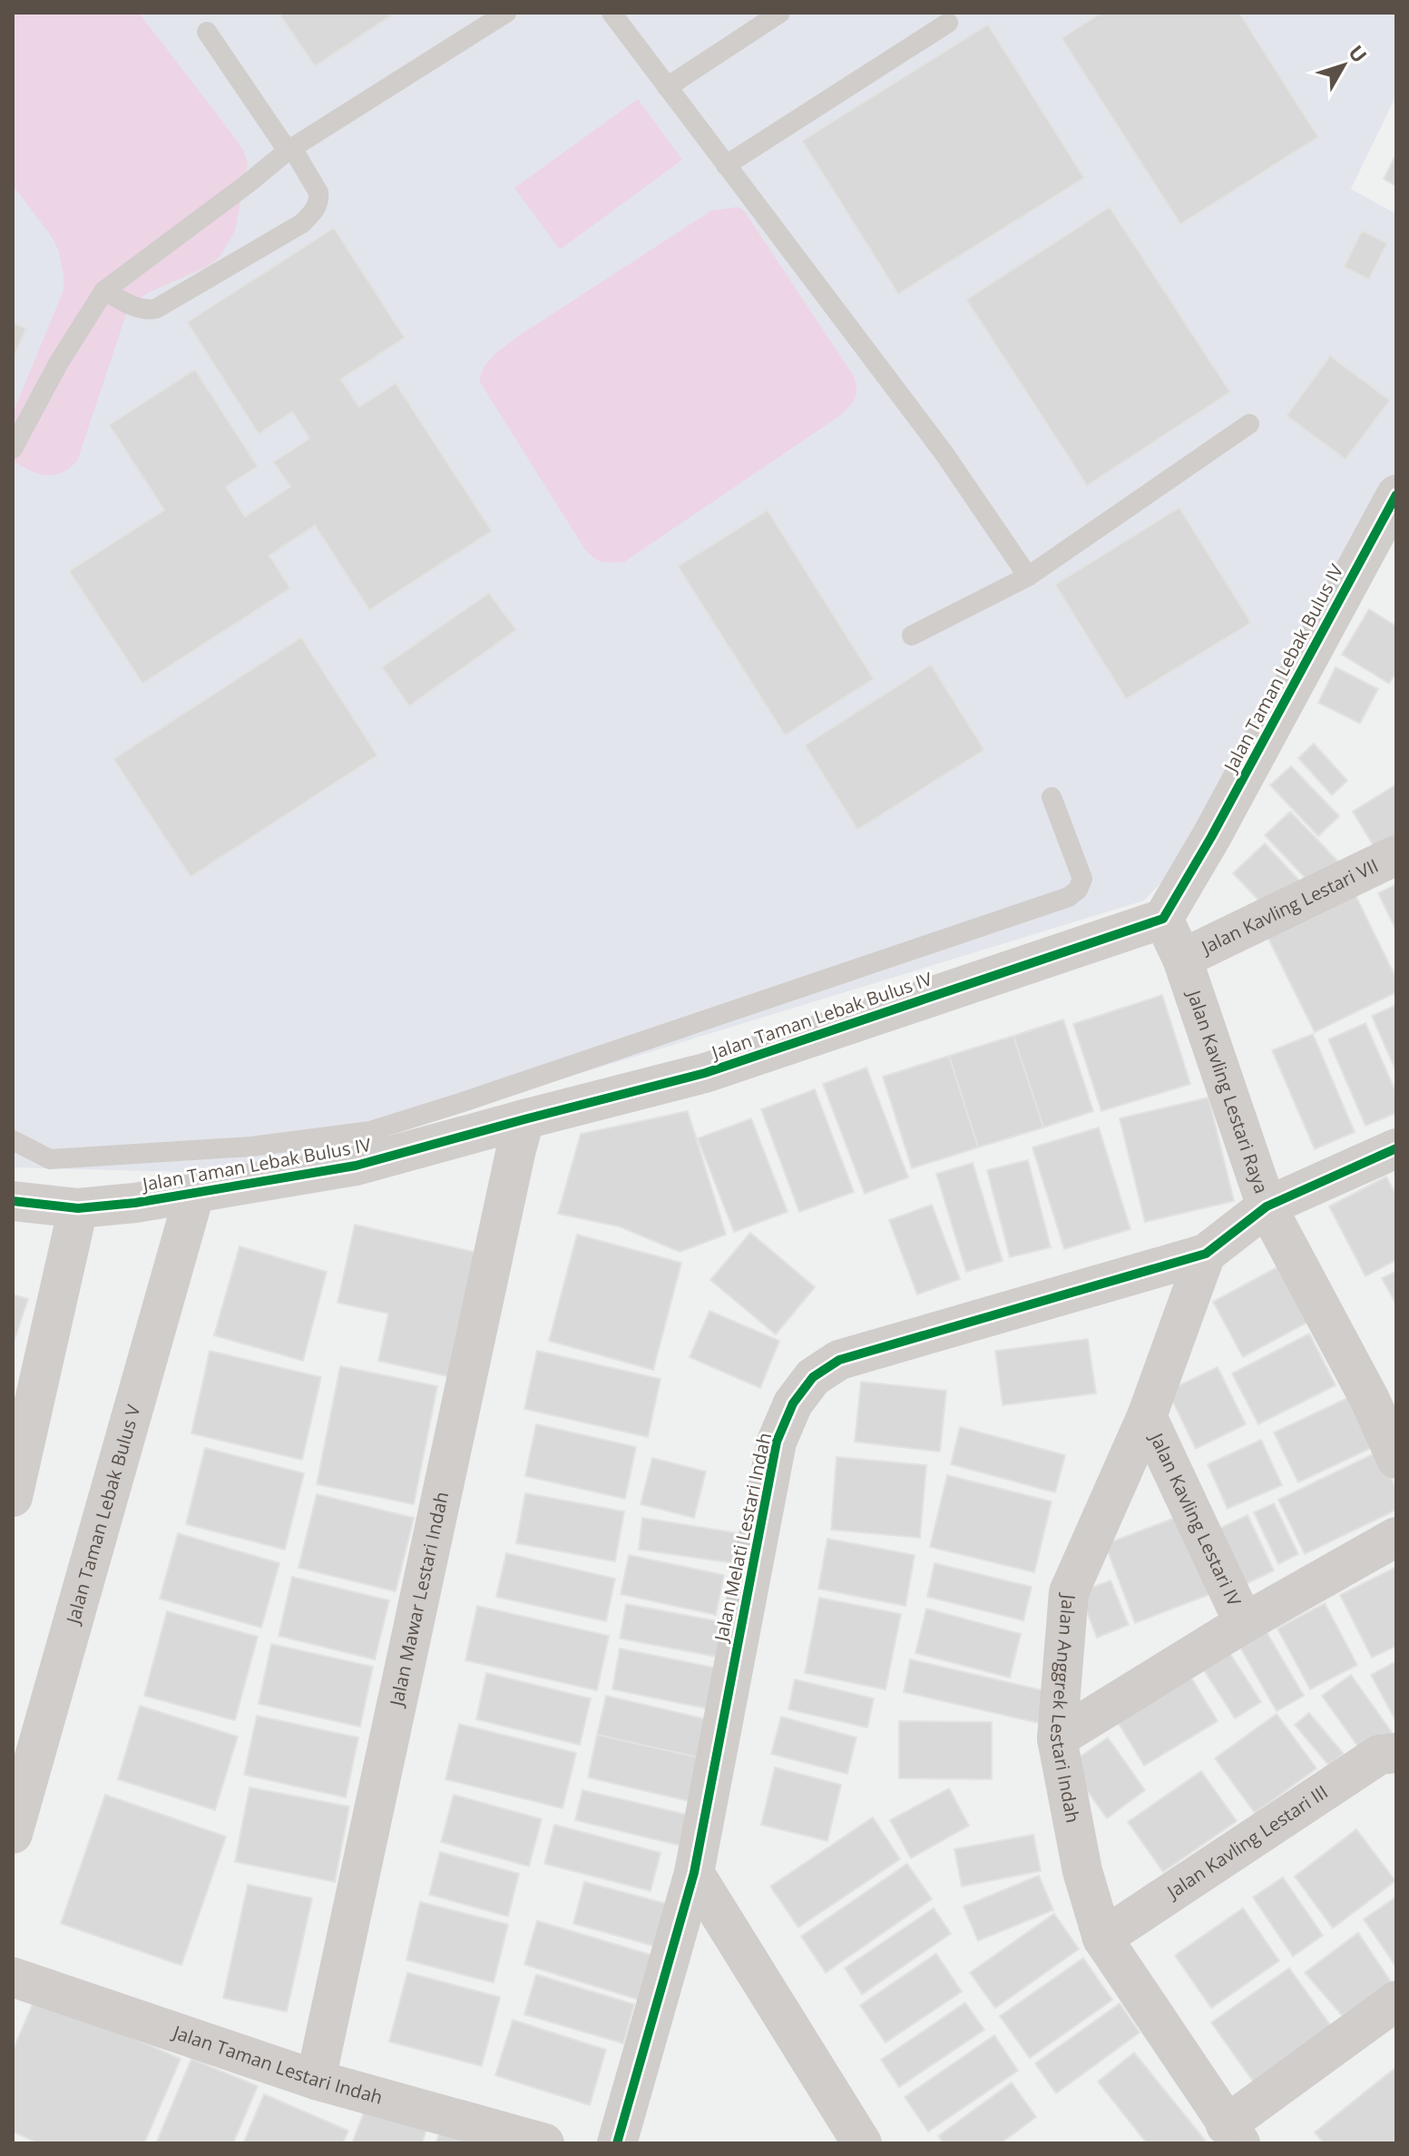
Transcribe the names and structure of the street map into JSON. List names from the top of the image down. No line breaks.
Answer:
{"streets":{"street":["Jalan Taman Lebak Bulus IV","Jalan Kavling Lestari VII","Jalan Kavling Lestari Raya","Jalan Taman Lebak Bulus V","Jalan Kavling Lestari IV","Jalan Melati Lestari Indah","Jalan Mawar Lestari Indah","Jalan Anggrek Lestari Indah","Jalan Kavling Lestari III","Jalan Taman Lestari Indah"]},"crossings":[["Jalan Taman Lebak Bulus IV","Jalan Kavling Lestari Raya"],["Jalan Taman Lebak Bulus IV","Jalan Taman Lebak Bulus V"],["Jalan Taman Lebak Bulus IV","Jalan Mawar Lestari Indah"],["Jalan Kavling Lestari VII","Jalan Kavling Lestari Raya"],["Jalan Kavling Lestari Raya","Jalan Melati Lestari Indah"],["Jalan Kavling Lestari IV","Jalan Anggrek Lestari Indah"],["Jalan Melati Lestari Indah","Jalan Anggrek Lestari Indah"],["Jalan Mawar Lestari Indah","Jalan Taman Lestari Indah"],["Jalan Anggrek Lestari Indah","Jalan Kavling Lestari III"]],"north":"top right"}
